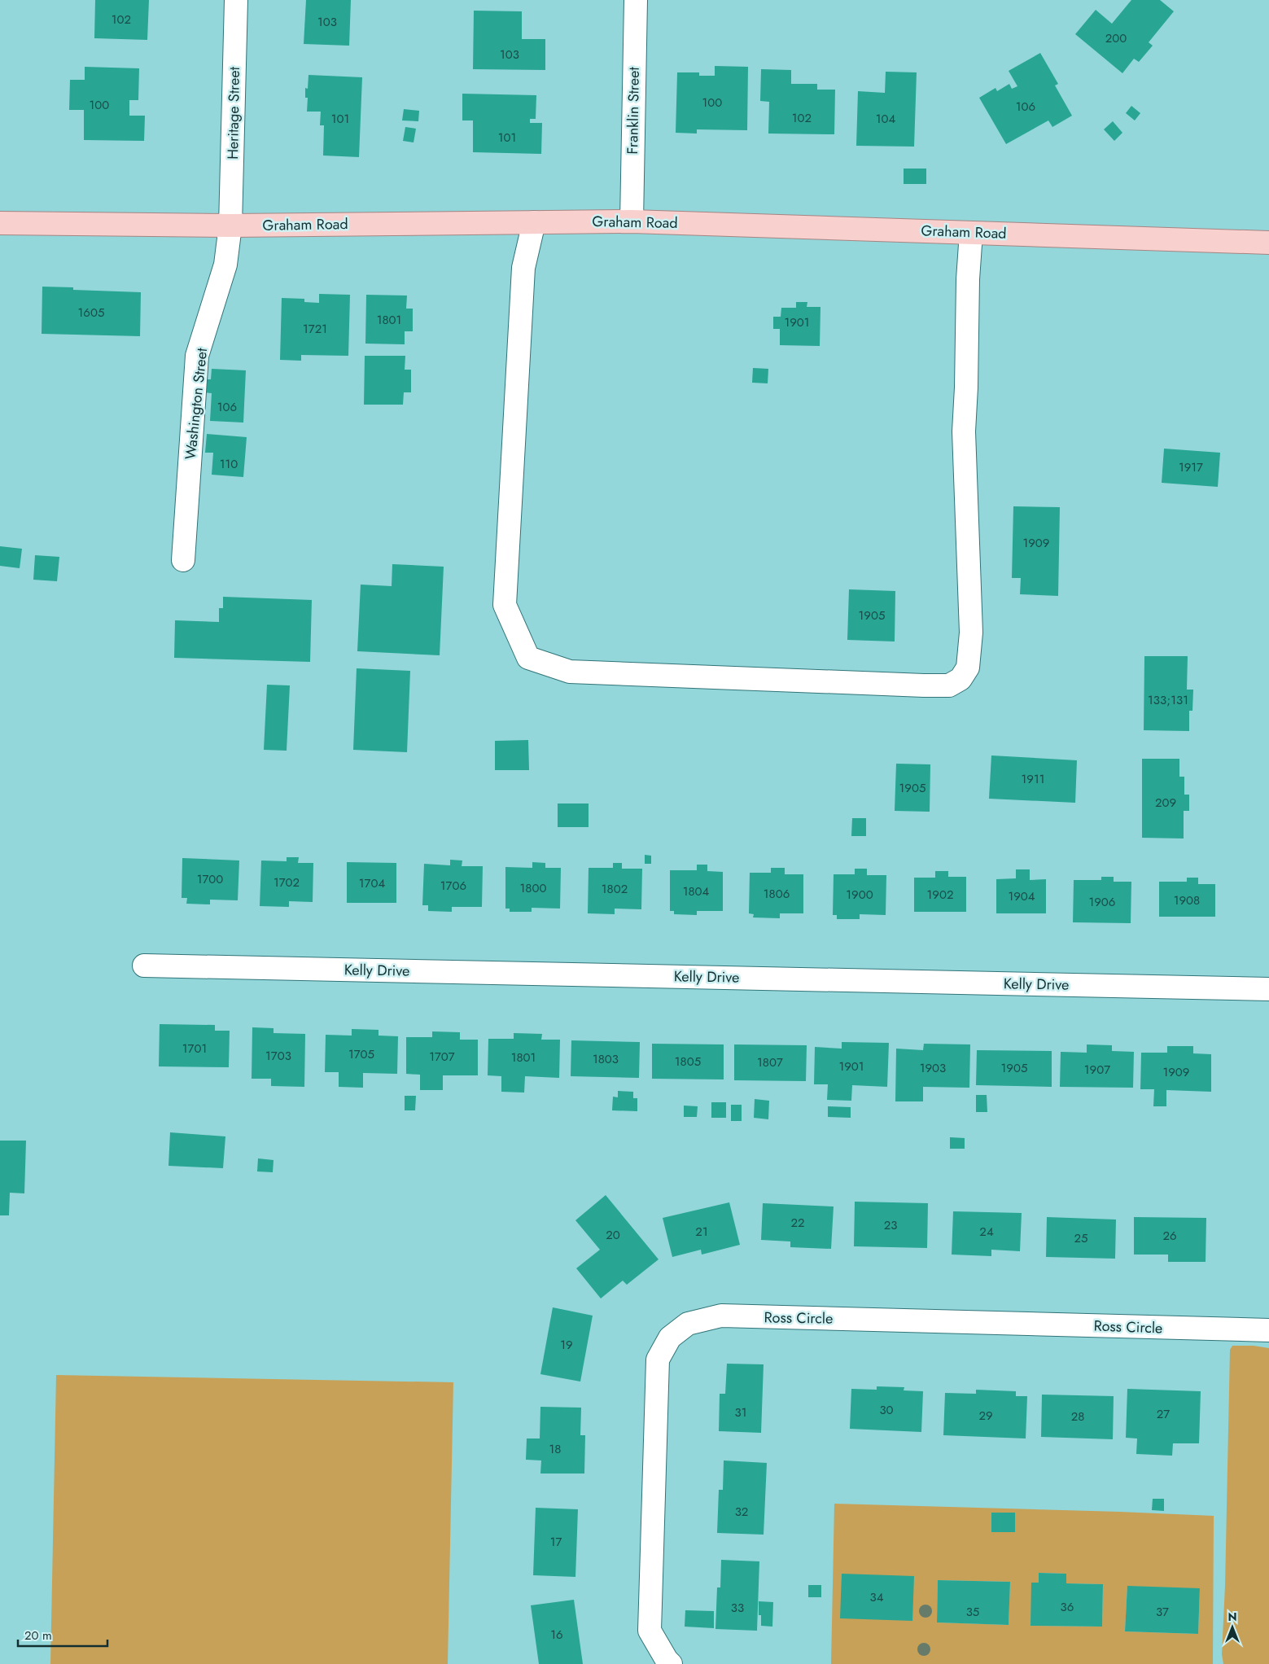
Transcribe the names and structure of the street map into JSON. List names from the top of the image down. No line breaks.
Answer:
{"streets":{"main road":["Graham Road"],"street":["Franklin Street","Heritage Street","Washington Street","Kelly Drive","Ross Circle"]},"crossings":[["Franklin Street","Graham Road"],["Heritage Street","Graham Road"],["Heritage Street","Washington Street"],["Graham Road","Washington Street"]],"house_numbers":["102","103","200","103","100","100","106","102","101","104","101","1605","1801","1901","1721","106","110","1917","1909","1905","133;131","1911","1905","209","1700","1702","1704","1706","1800","1802","1804","1806","1900","1902","1904","1908","1906","1701","1705","1703","1707","1801","1803","1805","1807","1901","1903","1905","1907","1909","22","23","21","24","20","26","25","19","30","31","27","29","28","18","32","17","34","36","33","35","37","16"],"scale_bar":"20 m","north":"top"}
